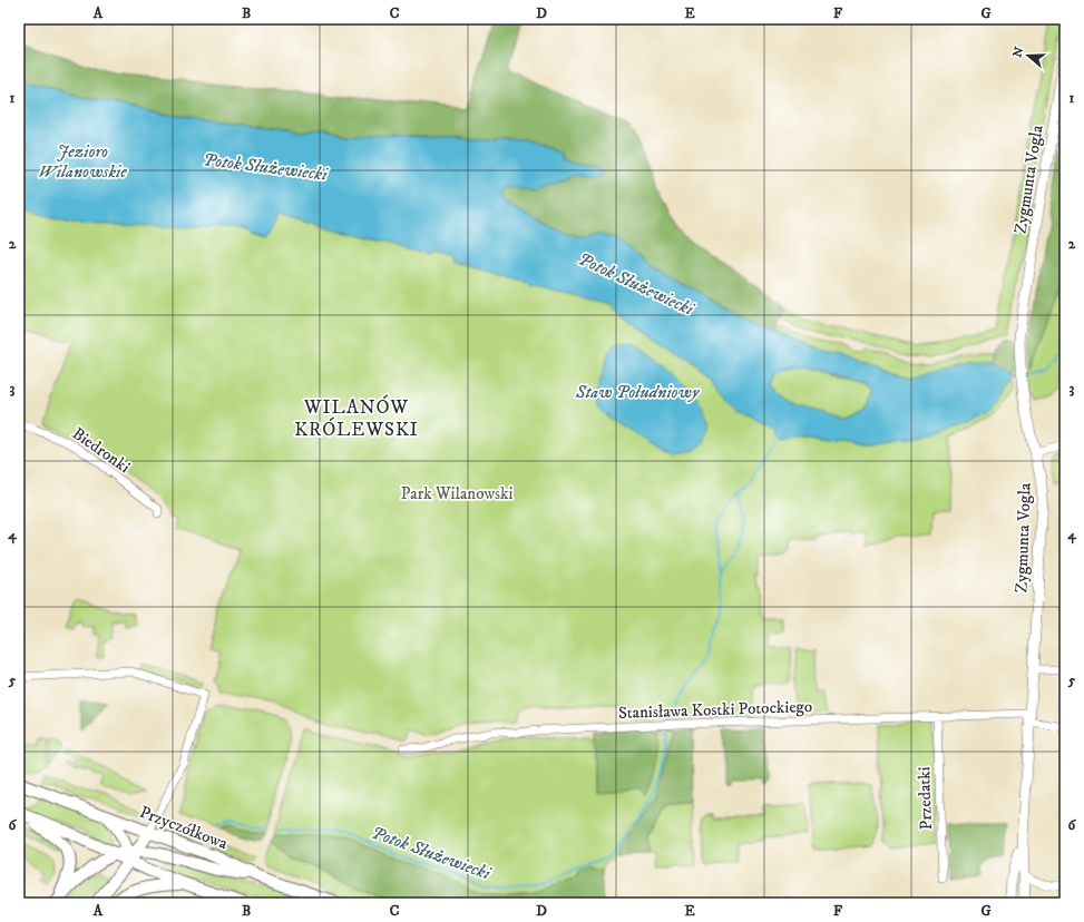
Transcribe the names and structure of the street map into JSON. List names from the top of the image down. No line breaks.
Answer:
{"streets":{"main road":["Przyczółkowa"],"street":["Zygmunta Vogla","Biedronki","Stanisława Kostki Potockiego","Przedatki"]},"crossings":[["Zygmunta Vogla","Stanisława Kostki Potockiego"],["Stanisława Kostki Potockiego","Przedatki"]],"districts":["WILANÓW KRÓLEWSKI"],"water":["Jezioro Wilanowskie","Potok Służewiecki","Staw Południowy"],"parks":["Park Wilanowski"],"north":"left","grid":{"columns":["A","B","C","D","E","F","G"],"rows":["1","2","3","4","5","6"]}}
